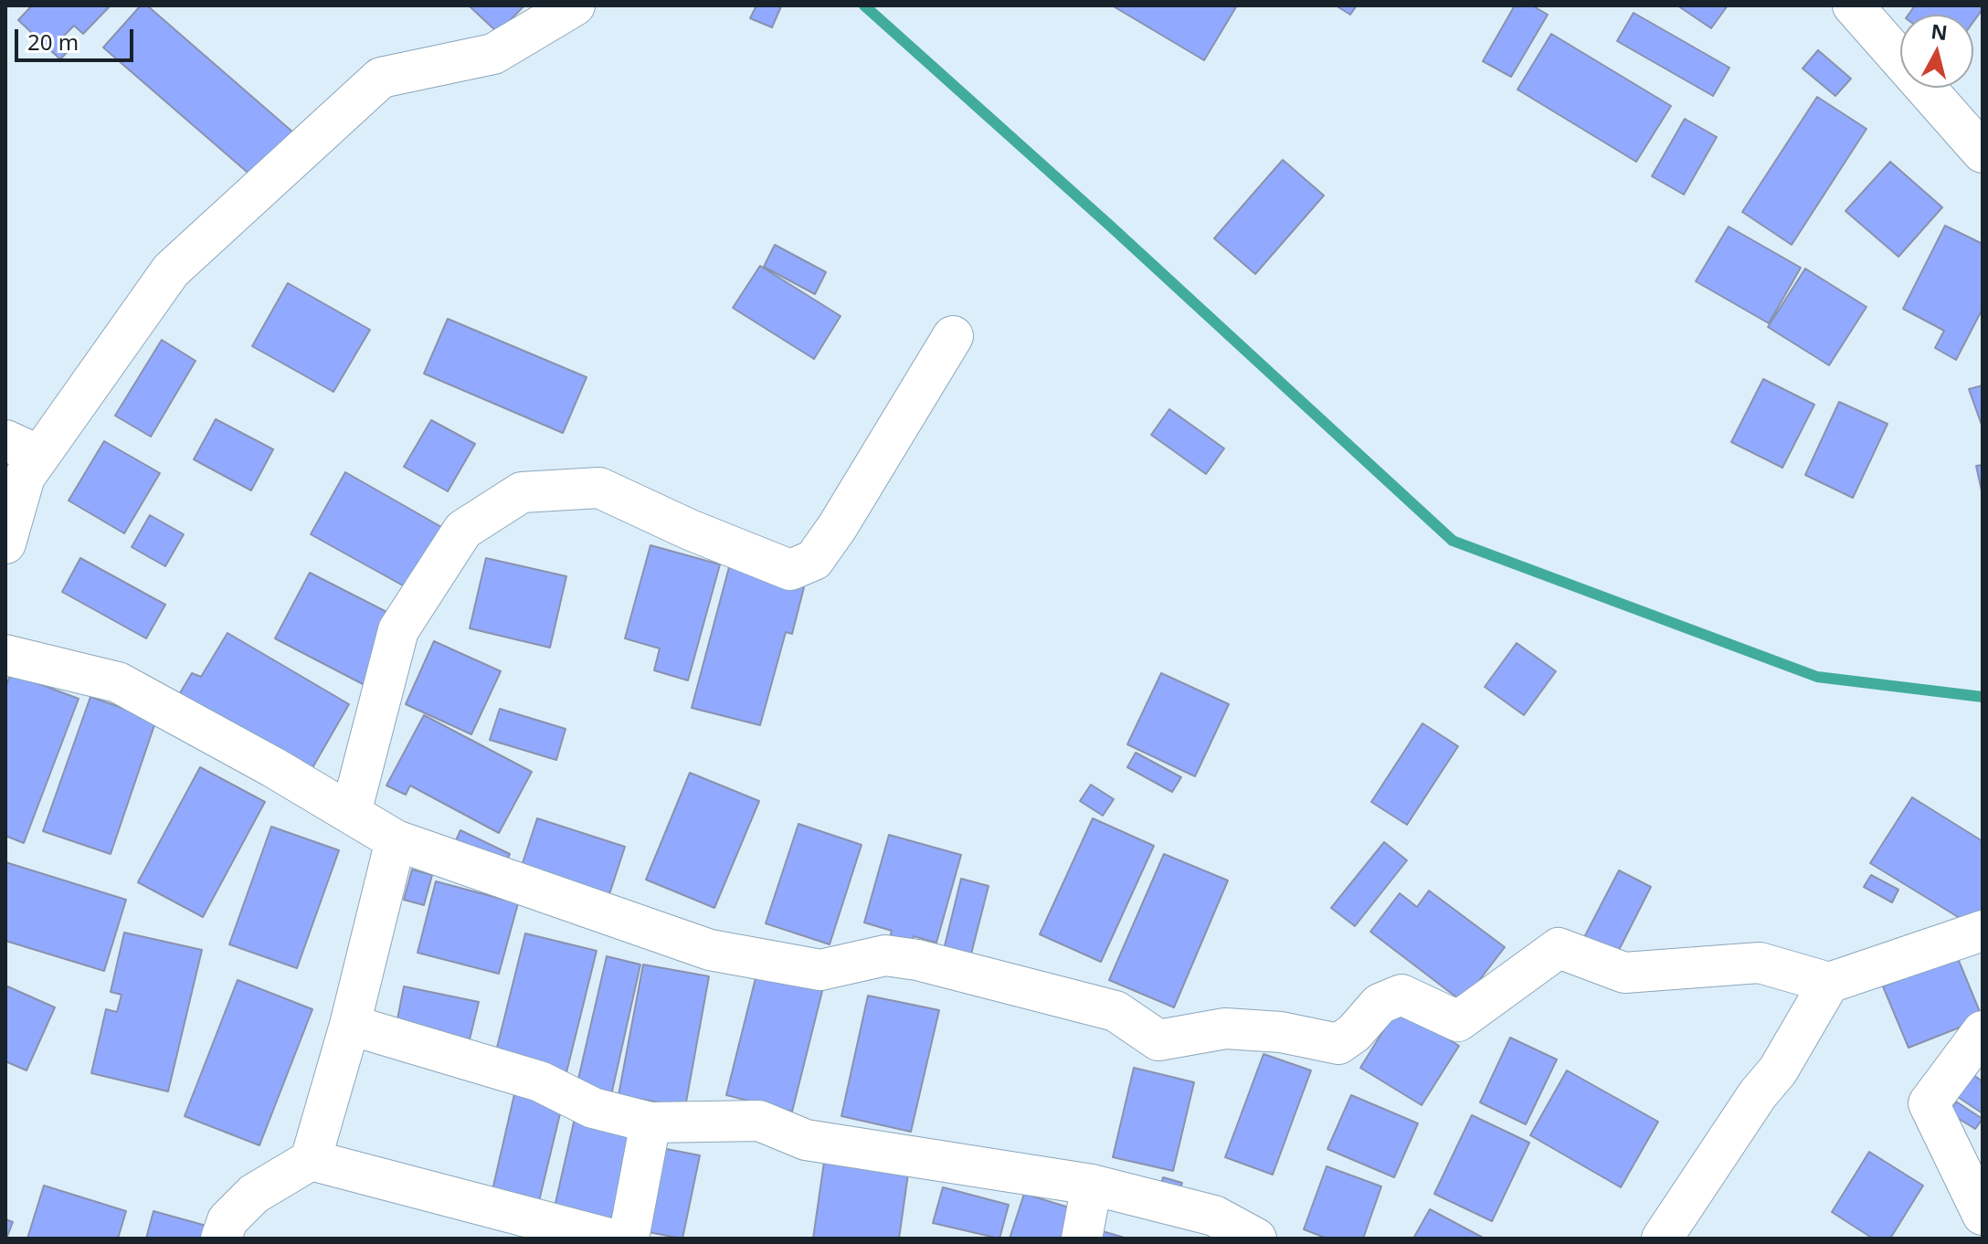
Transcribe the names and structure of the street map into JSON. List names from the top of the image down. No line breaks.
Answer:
{"scale_bar":"20 m","north":"top"}
